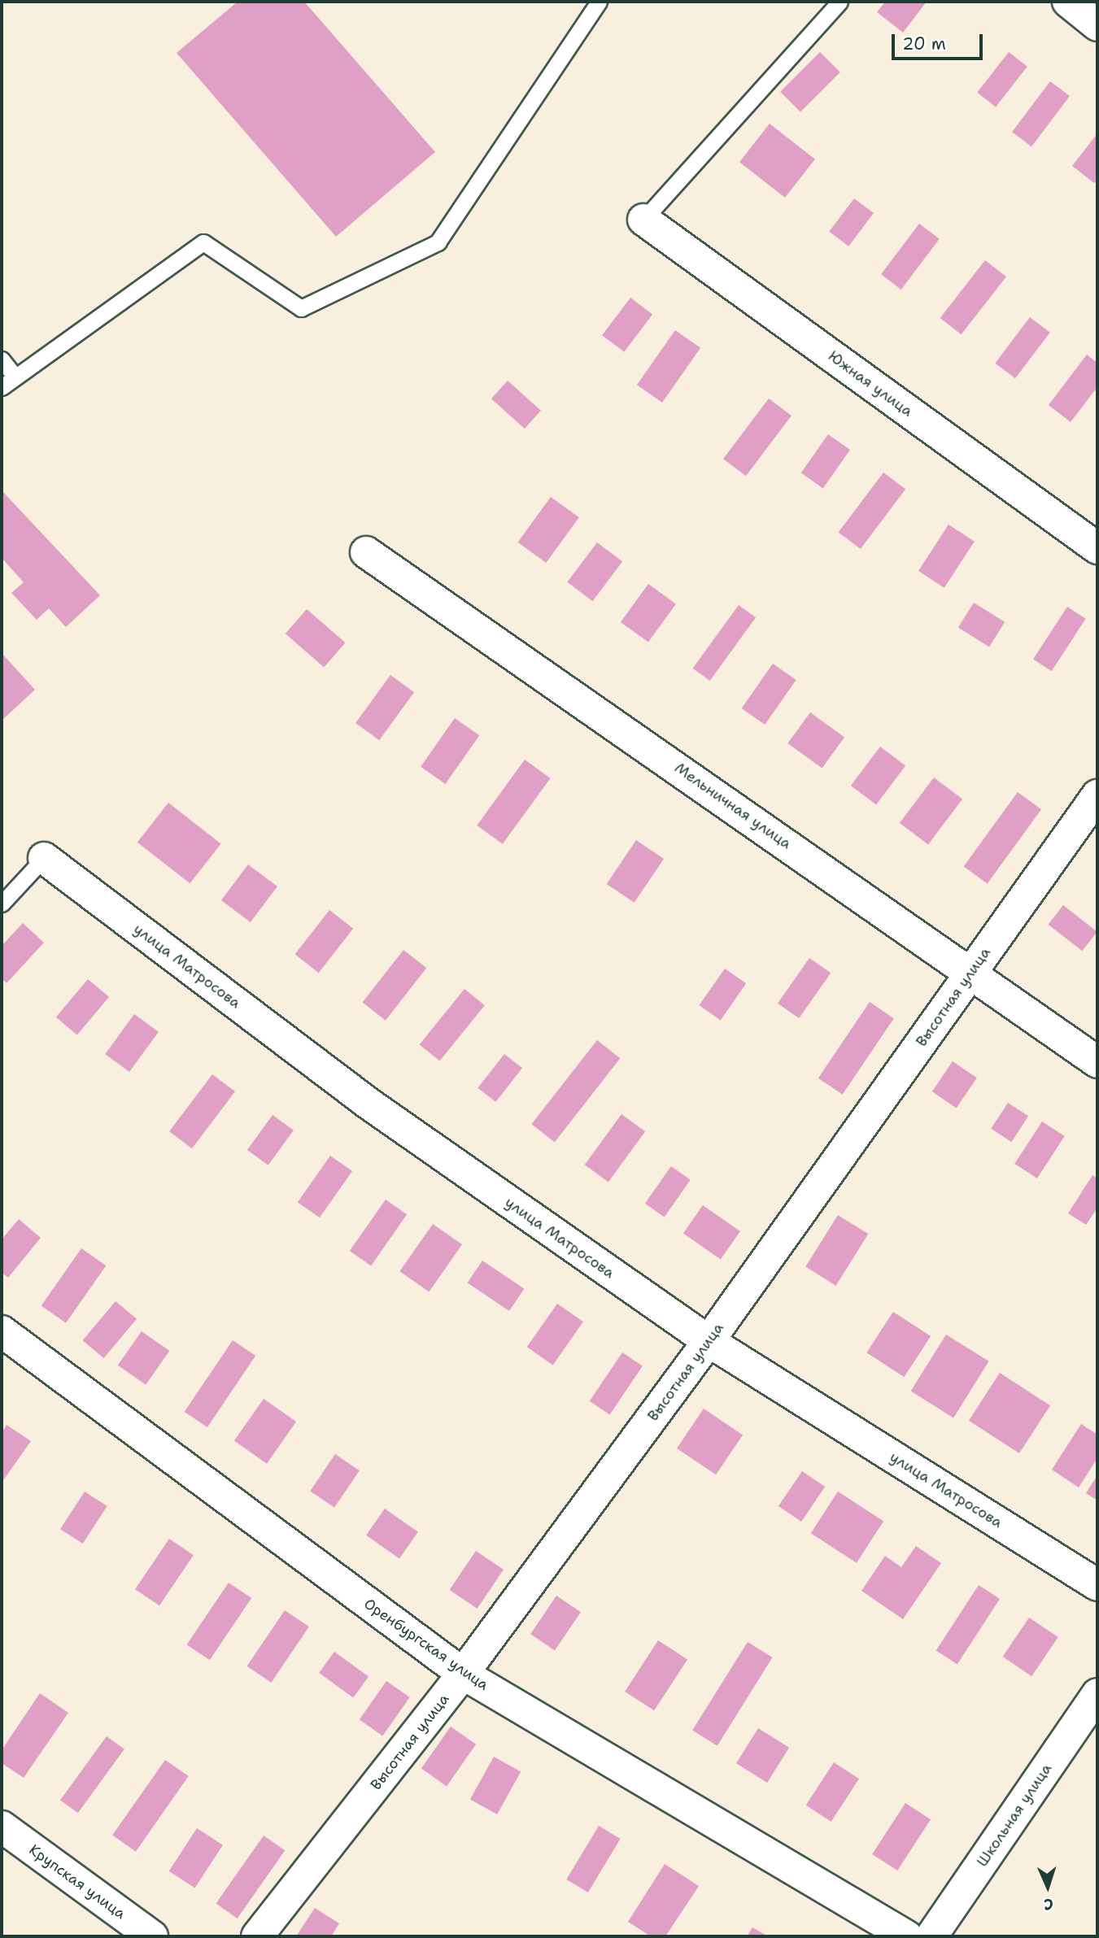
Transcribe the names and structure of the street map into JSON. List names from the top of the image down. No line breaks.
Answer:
{"streets":{"street":["Южная улица","Мельничная улица","улица Матросова","Высотная улица","Оренбургская улица","Школьная улица","Крупская улица"]},"crossings":[["Мельничная улица","Высотная улица"],["улица Матросова","Высотная улица"],["Высотная улица","Оренбургская улица"]],"scale_bar":"20 m","north":"bottom"}
